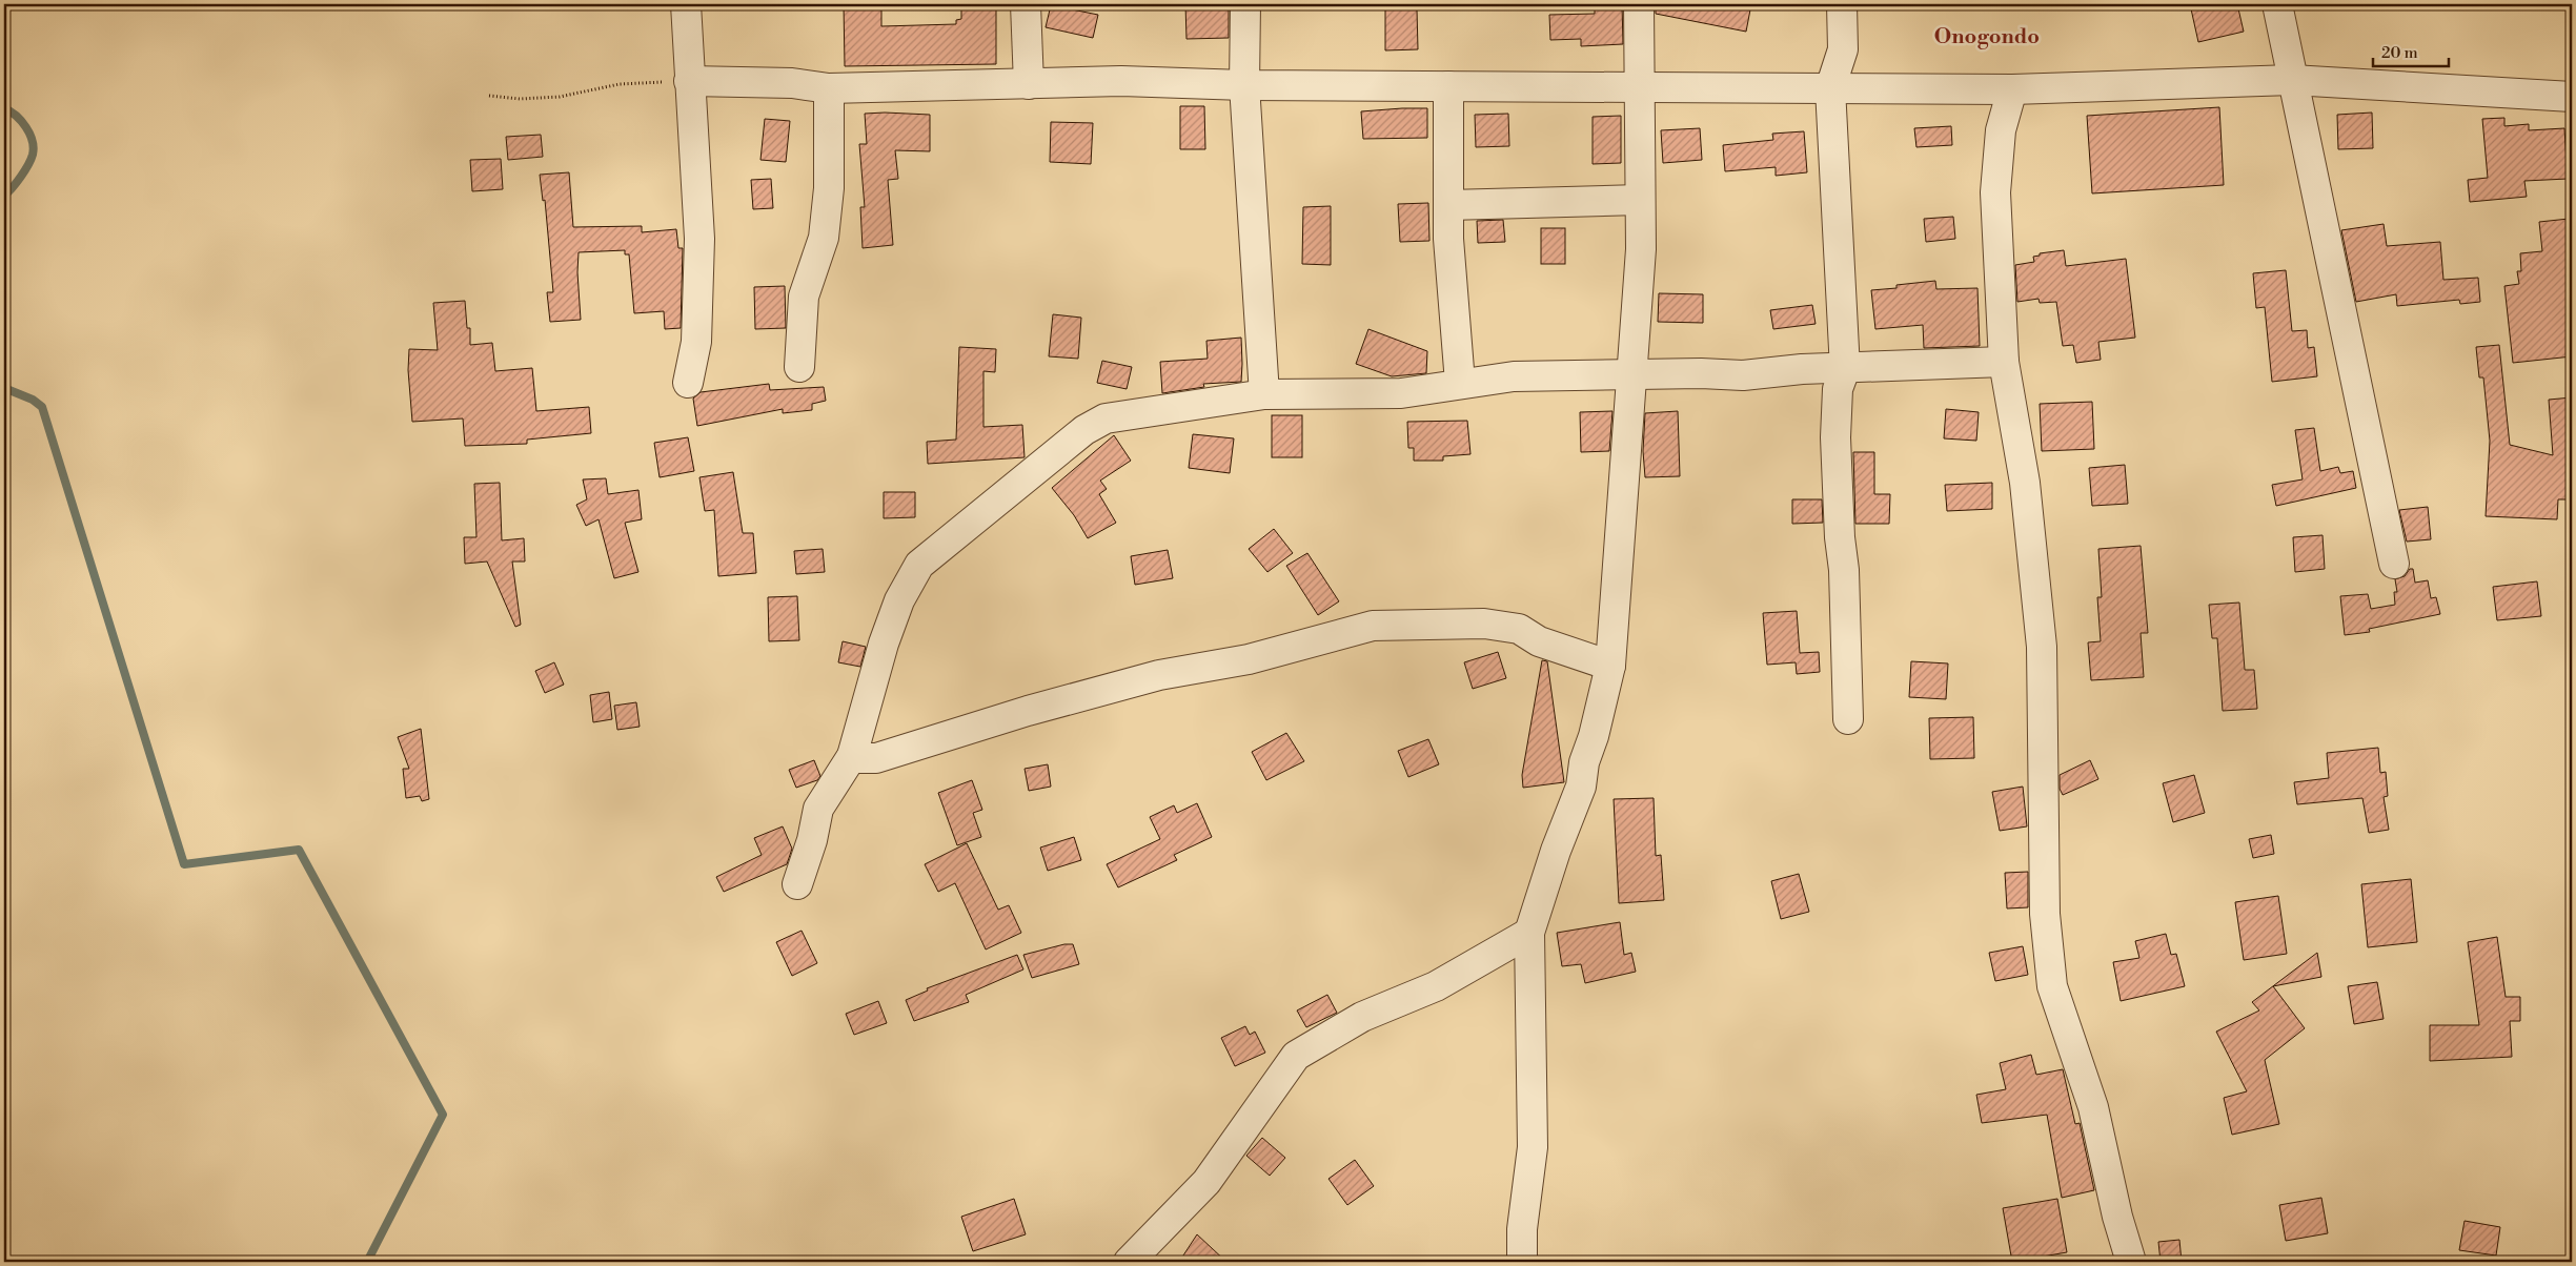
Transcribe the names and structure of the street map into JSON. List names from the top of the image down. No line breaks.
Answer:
{"districts":["Onogondo"],"scale_bar":"20 m"}
